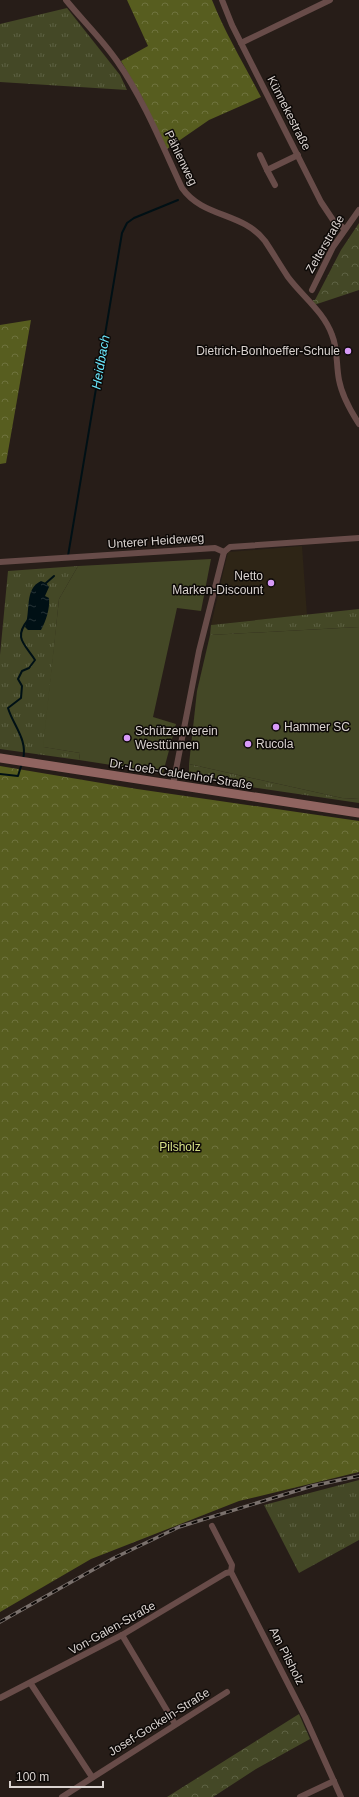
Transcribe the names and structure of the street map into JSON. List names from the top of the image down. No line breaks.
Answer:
{"streets":{"main road":["Dr.-Loeb-Caldenhof-Straße"],"street":["Künnekestraße","Pählenweg","Zelterstraße","Unterer Heideweg","Von-Galen-Straße","Am Pilsholz","Josef-Gockeln-Straße"]},"crossings":[["Künnekestraße","Zelterstraße"],["Von-Galen-Straße","Am Pilsholz"]],"water":["Heidbach"],"parks":["Pilsholz"],"places":["Dietrich-Bonhoeffer-Schule","Netto Marken-Discount","Hammer SC","Schützenverein Westtünnen","Rucola"],"scale_bar":"100 m"}
